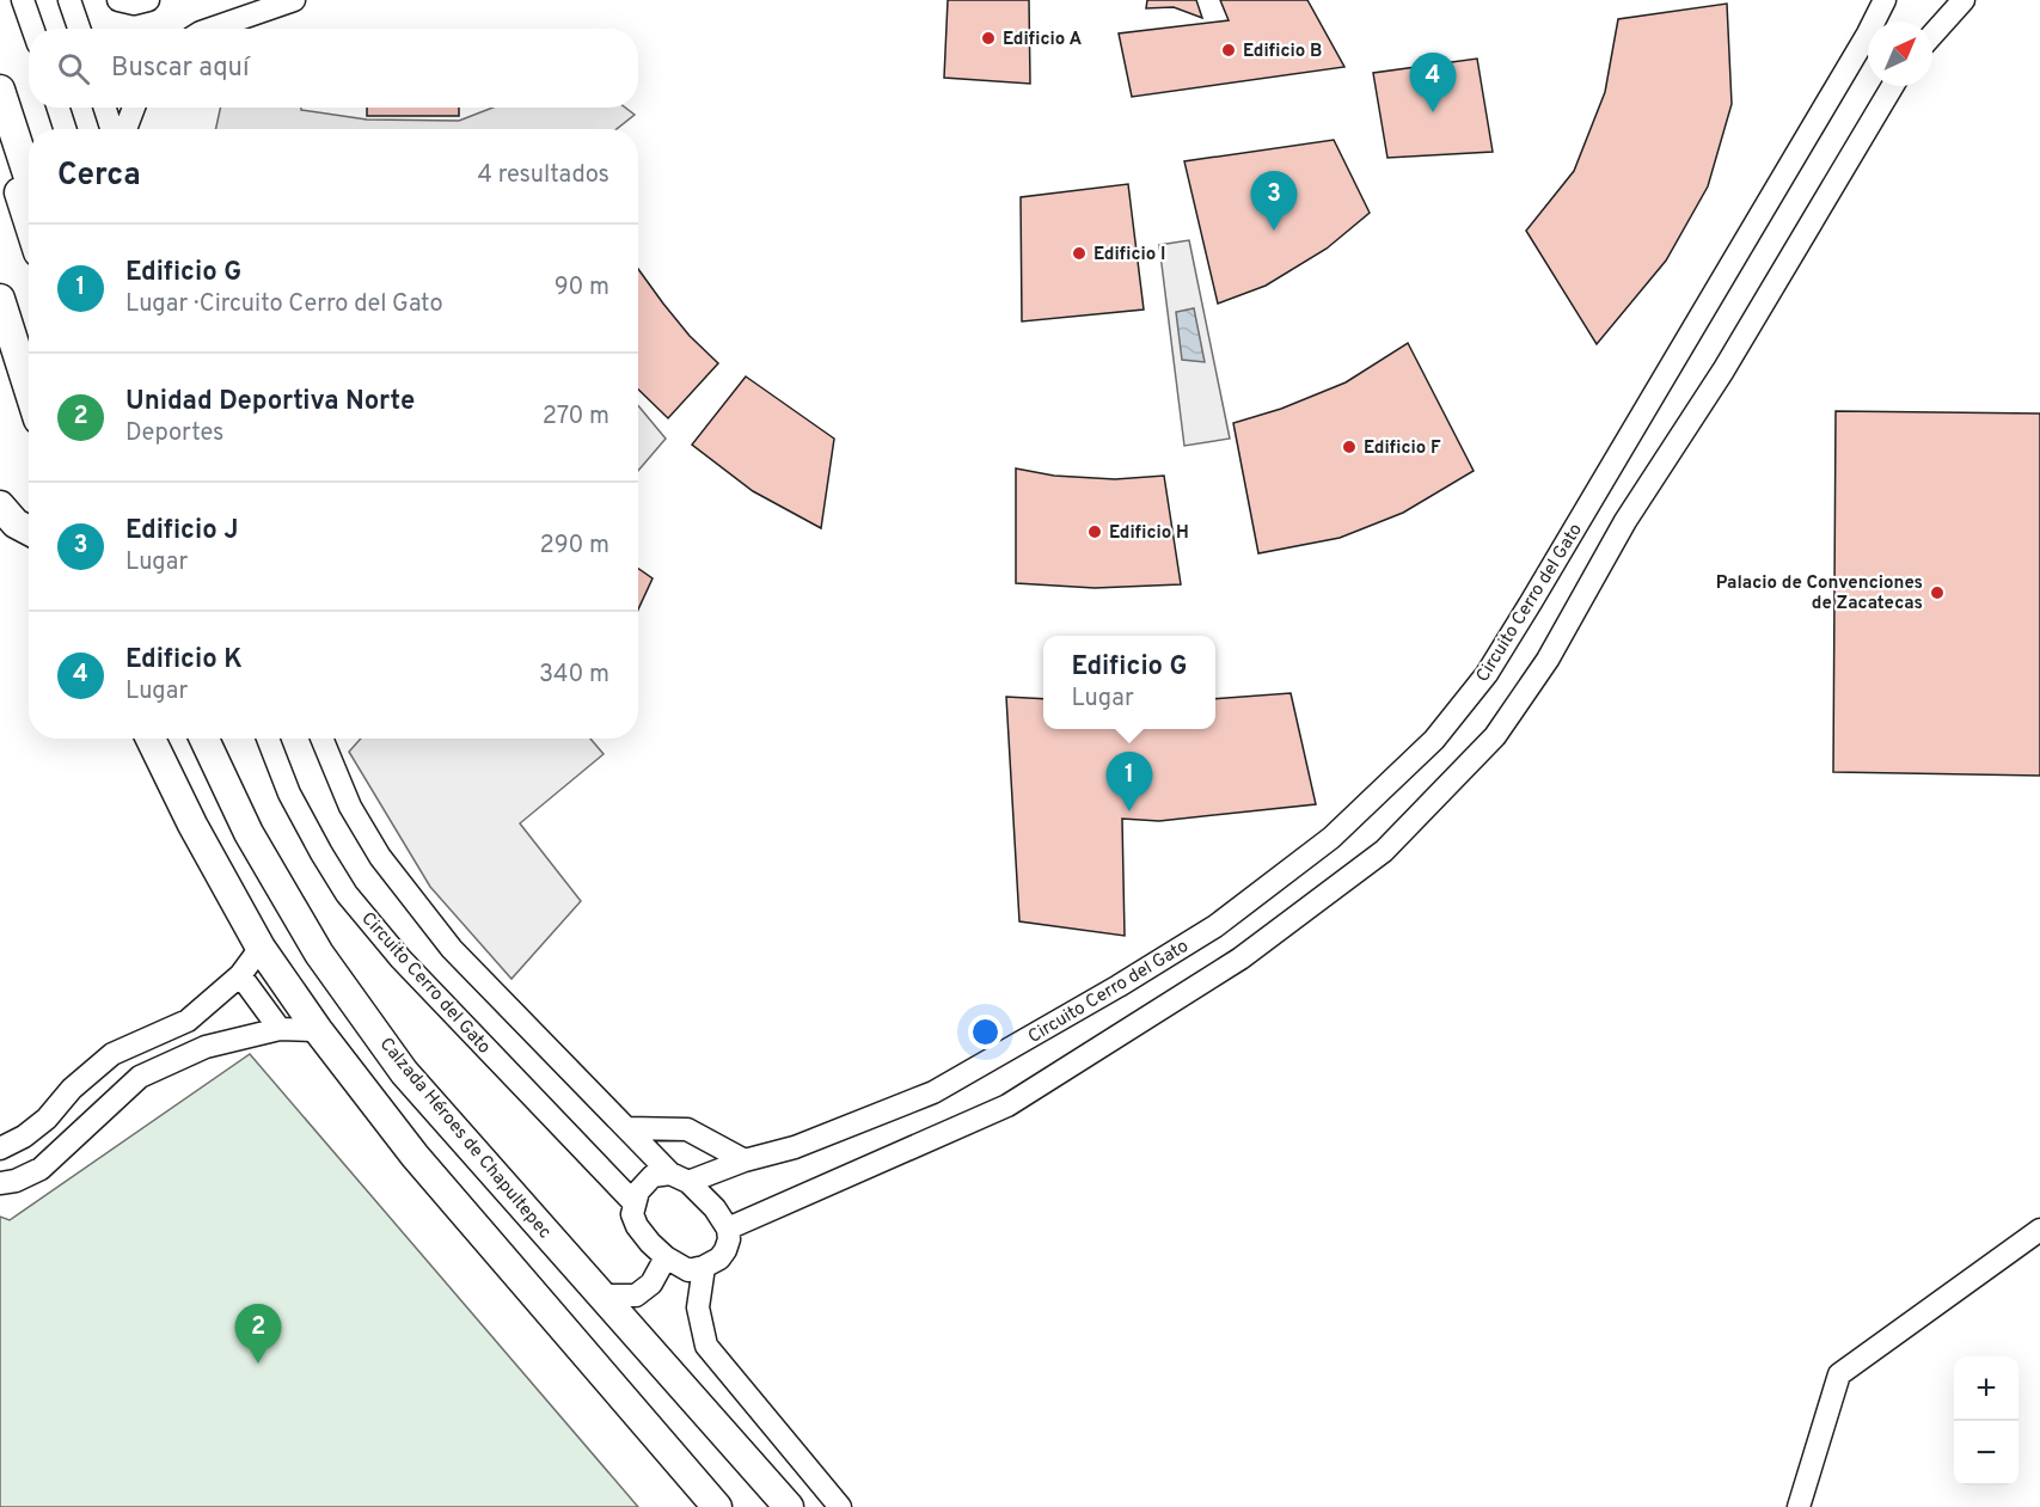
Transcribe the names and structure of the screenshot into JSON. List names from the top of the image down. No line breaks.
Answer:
{"streets":{"main road":["Calzada Héroes de Chapultepec"],"street":["Circuito Cerro del Gato"]},"places":["Edificio A","Edificio B","Edificio I","Edificio F","Edificio H","Palacio de Convenciones de Zacatecas"],"north":"top right","page":{"search":"Buscar aquí","pins":["4","3","1","2"],"heading":["Cerca","4 resultados"],"list":[{"mark":"1","name":"Edificio G","note":"Lugar · Circuito Cerro del Gato","value":"90 m"},{"mark":"2","name":"Unidad Deportiva Norte","note":"Deportes","value":"270 m"},{"mark":"3","name":"Edificio J","note":"Lugar","value":"290 m"},{"mark":"4","name":"Edificio K","note":"Lugar","value":"340 m"}],"popup":["Edificio G","Lugar"],"map_buttons":["+","−"]}}
